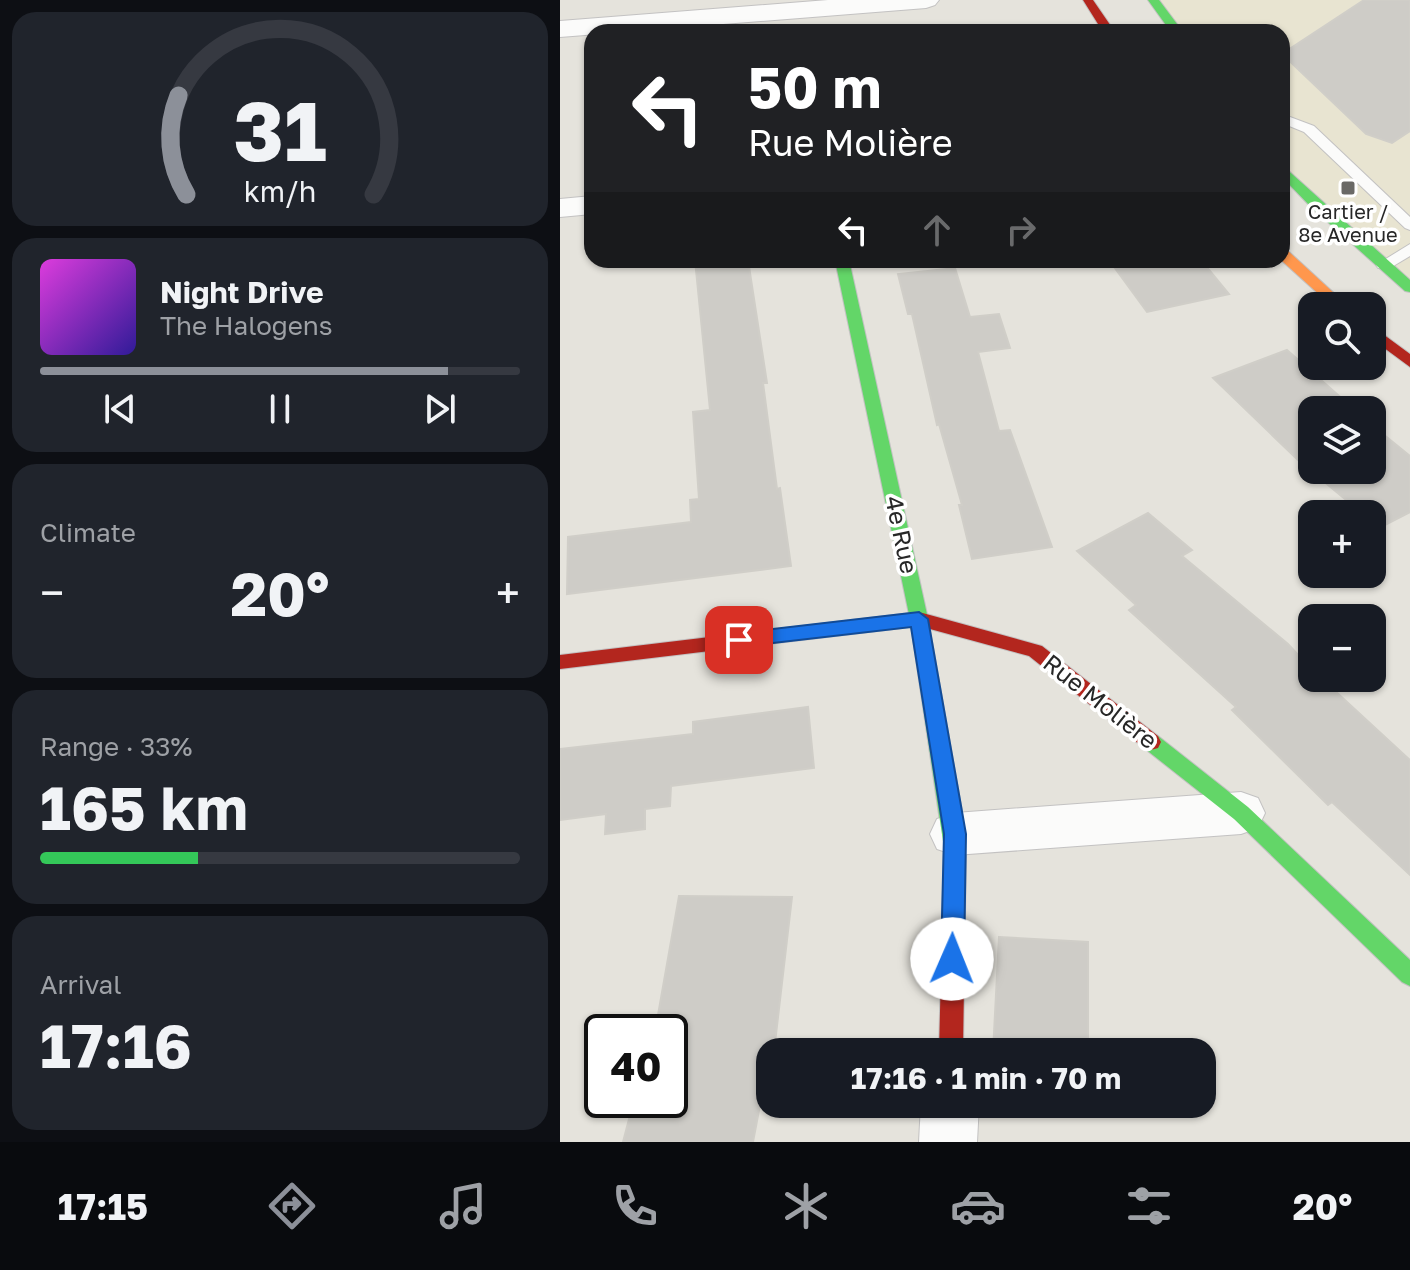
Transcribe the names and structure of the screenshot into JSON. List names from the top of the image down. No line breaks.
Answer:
{"streets":{"street":["4e Rue","Rue Molière"]},"crossings":[["4e Rue","Rue Molière"]],"places":{"transit":["Cartier / 8e Avenue"]},"page":{"turn":["50 m","Rue Molière"],"song":["Night Drive","The Halogens"],"map_buttons":["+","−"],"tile":["Climate",["Range · 33%","165 km"],["Arrival","17:16"]],"heat":["−","20°","+"],"limit":"40","trip":"17:16 · 1 min · 70 m","tabs":["17:15","20°"],"gauge":["31","km/h"]}}
